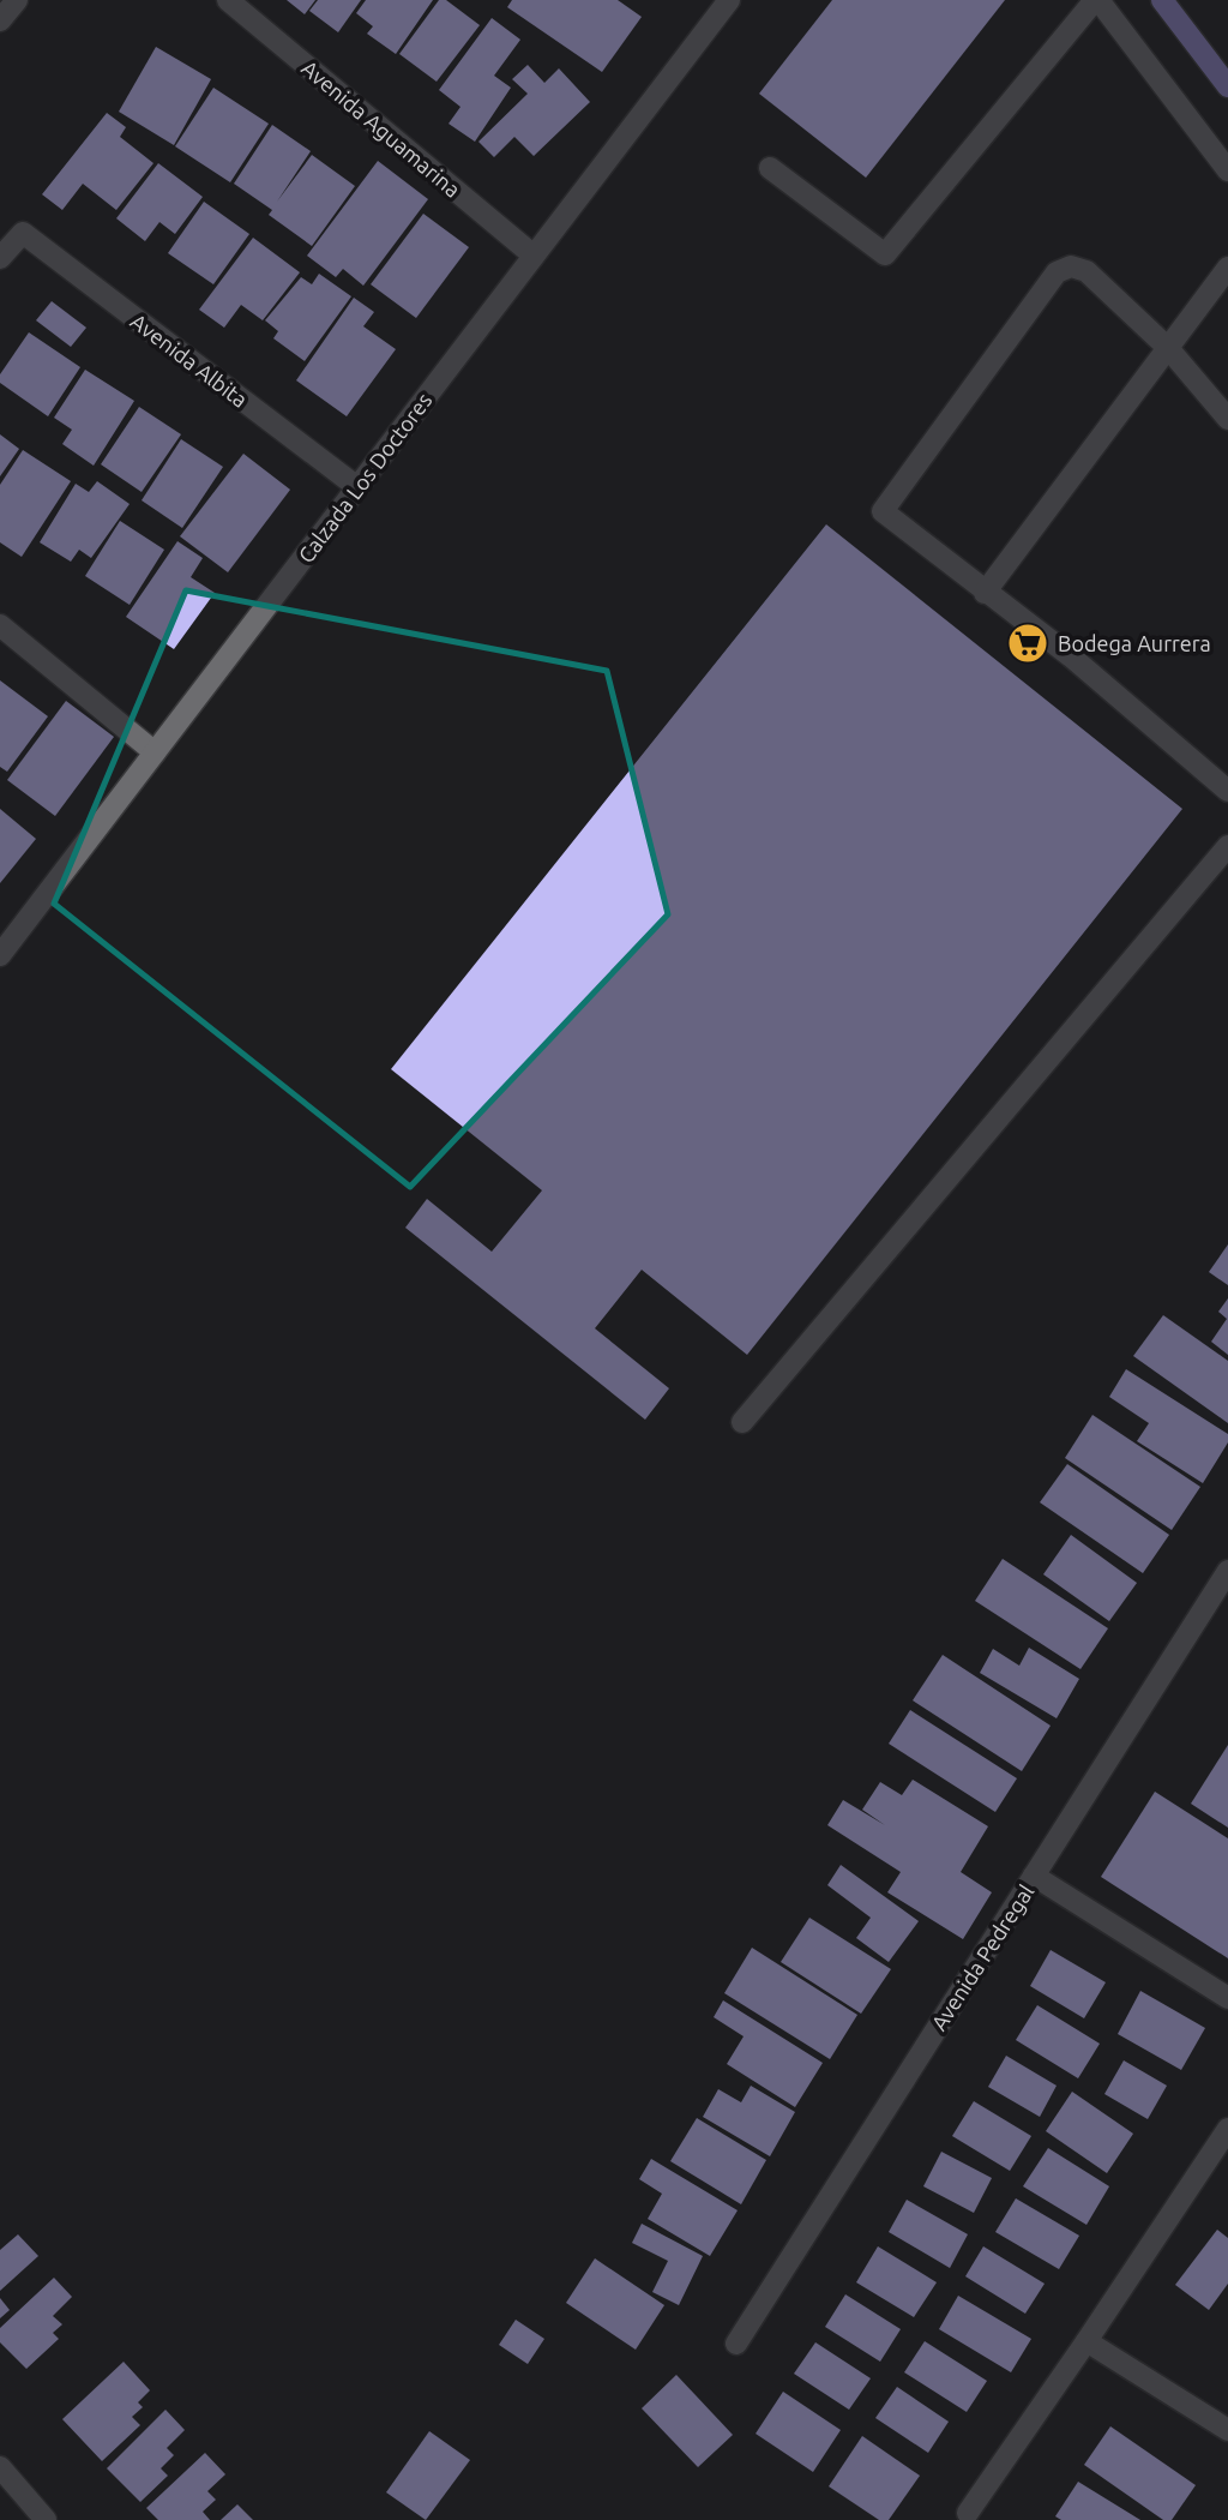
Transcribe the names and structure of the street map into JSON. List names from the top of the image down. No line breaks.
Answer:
{"streets":{"street":["Avenida Aguamarina","Avenida Albita","Calzada Los Doctores","Avenida Pedregal"]},"crossings":[["Avenida Aguamarina","Calzada Los Doctores"],["Avenida Albita","Calzada Los Doctores"]],"places":{"supermarket":["Bodega Aurrera"]}}
